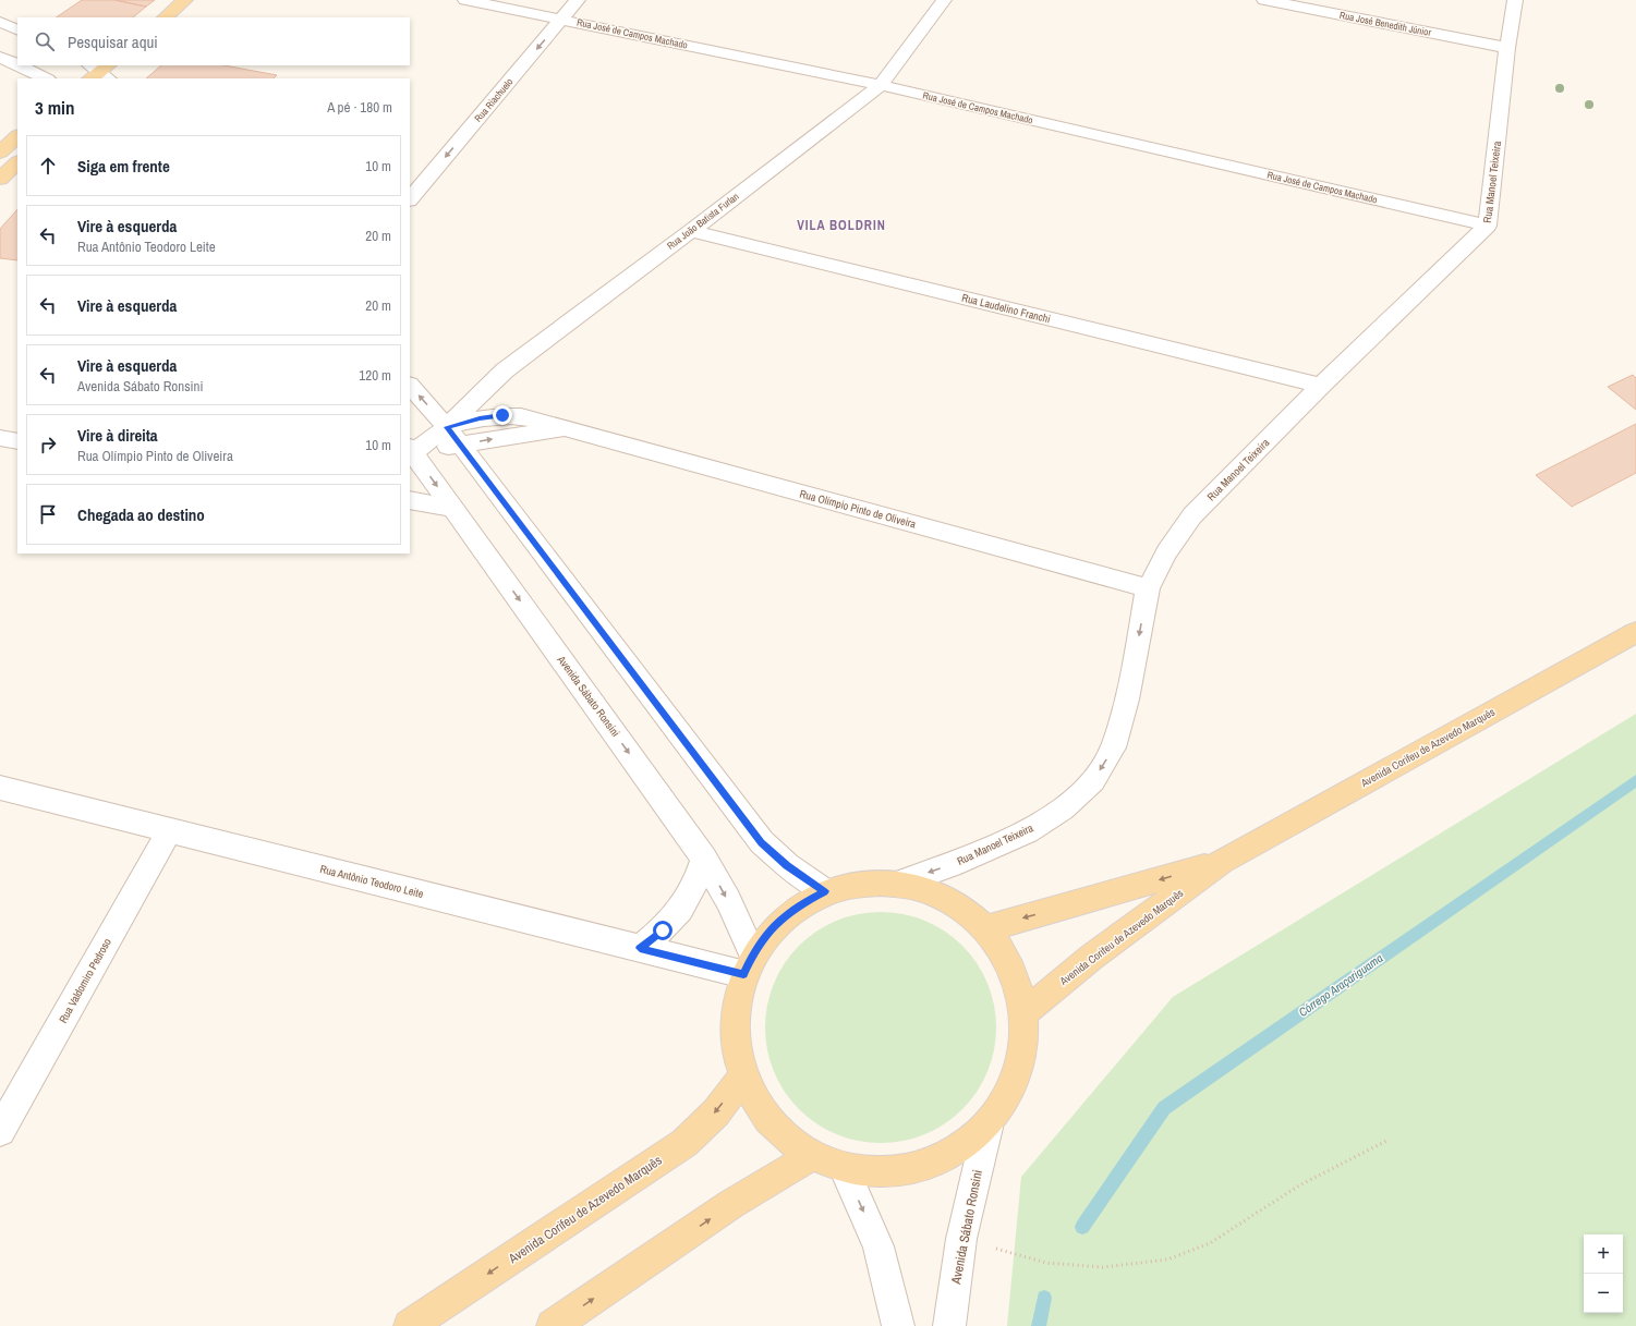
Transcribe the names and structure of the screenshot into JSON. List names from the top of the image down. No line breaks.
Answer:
{"streets":{"main road":["Avenida Corifeu de Azevedo Marquês"],"street":["Rua José Benedith Júnior","Rua José de Campos Machado","Rua Riachuelo","Rua Manoel Teixeira","Rua João Batista Furlan","Rua Laudelino Franchi","Rua Olímpio Pinto de Oliveira","Avenida Sábato Ronsini","Rua Antônio Teodoro Leite","Rua Valdomiro Pedroso"]},"crossings":[["Rua José Benedith Júnior","Rua Manoel Teixeira"],["Rua José de Campos Machado","Rua Riachuelo"],["Rua José de Campos Machado","Rua Manoel Teixeira"],["Rua José de Campos Machado","Rua João Batista Furlan"],["Rua Manoel Teixeira","Rua Laudelino Franchi"],["Rua Manoel Teixeira","Rua Olímpio Pinto de Oliveira"],["Rua João Batista Furlan","Rua Laudelino Franchi"],["Rua João Batista Furlan","Rua Olímpio Pinto de Oliveira"],["Rua João Batista Furlan","Avenida Sábato Ronsini"],["Avenida Sábato Ronsini","Rua Antônio Teodoro Leite"],["Rua Antônio Teodoro Leite","Rua Valdomiro Pedroso"]],"one_way":["Rua Riachuelo"],"districts":["VILA BOLDRIN"],"water":["Córrego Araçariguama"],"page":{"search":"Pesquisar aqui","heading":["3 min","A pé · 180 m"],"list":[["Siga em frente","10 m"],["Vire à esquerda","Rua Antônio Teodoro Leite","20 m"],["Vire à esquerda","20 m"],["Vire à esquerda","Avenida Sábato Ronsini","120 m"],["Vire à direita","Rua Olímpio Pinto de Oliveira","10 m"],"Chegada ao destino"],"map_buttons":["+","−"]}}
